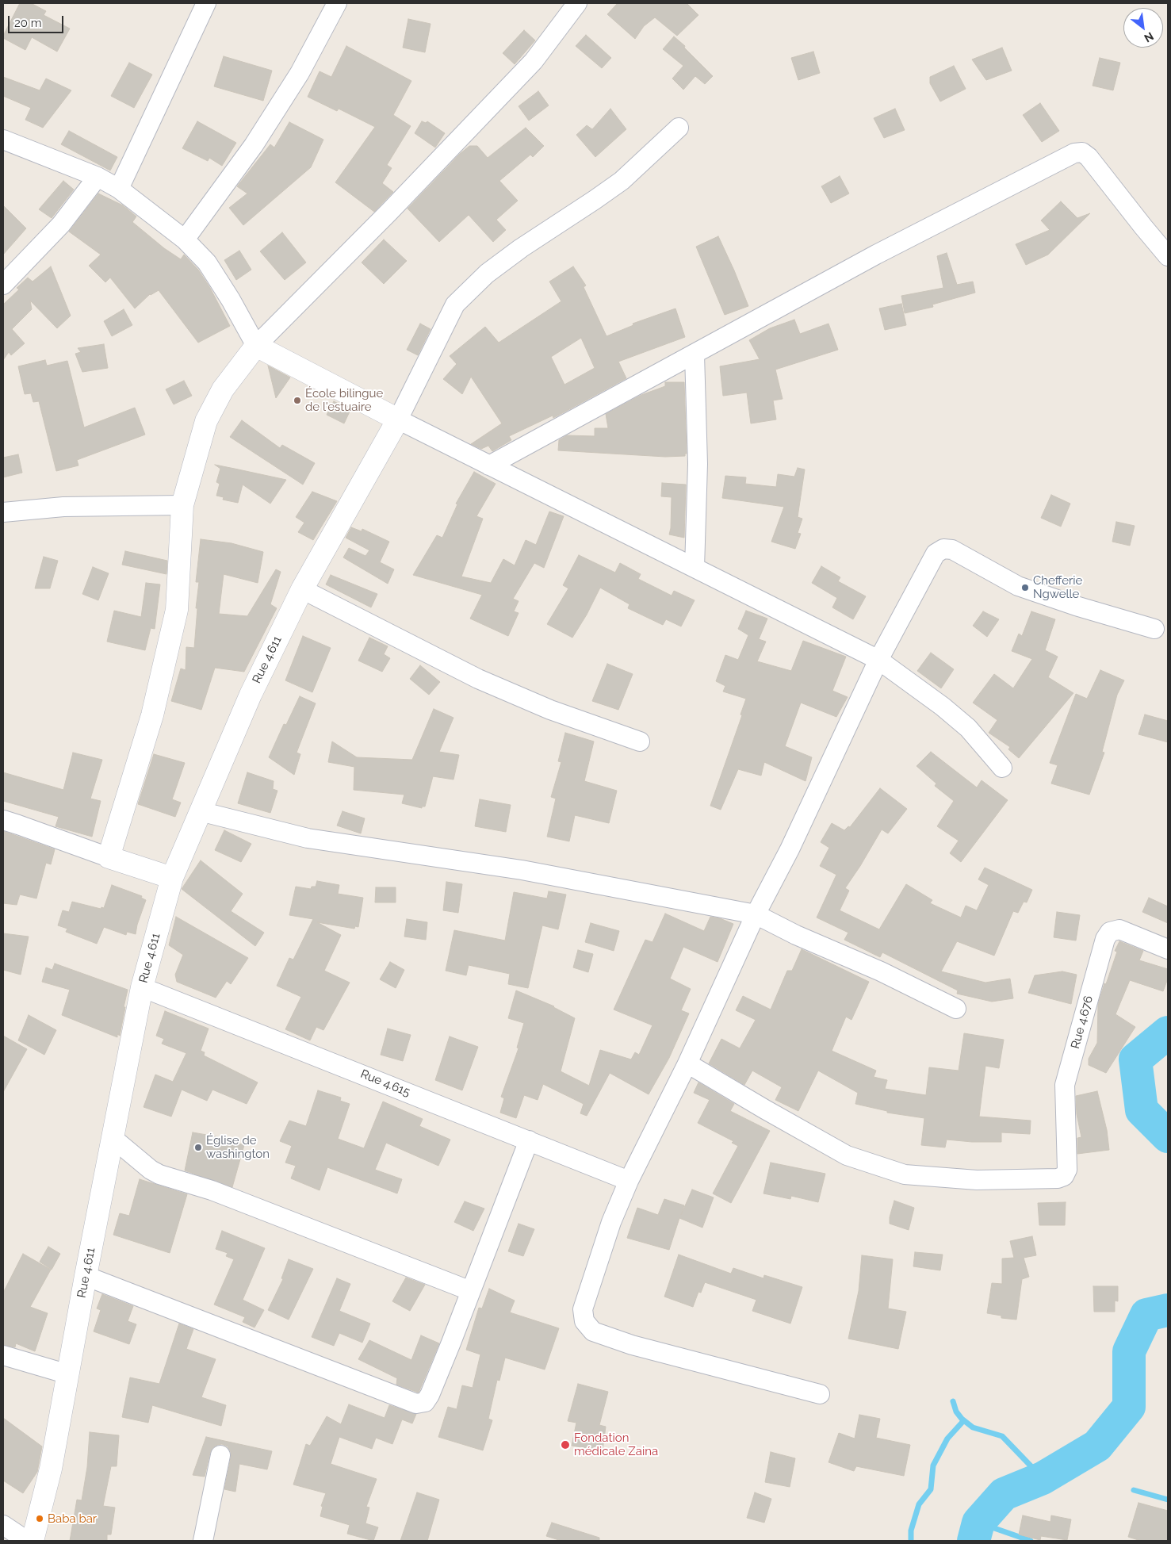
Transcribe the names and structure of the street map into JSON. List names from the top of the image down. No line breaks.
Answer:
{"streets":{"street":["Rue 4.611","Rue 4.676","Rue 4.615"]},"crossings":[["Rue 4.611","Rue 4.615"]],"places":["École bilingue de l'estuaire","Chefferie Ngwelle","Église de washington","Fondation médicale Zaina","Baba bar"],"scale_bar":"20 m","north":"bottom right"}
